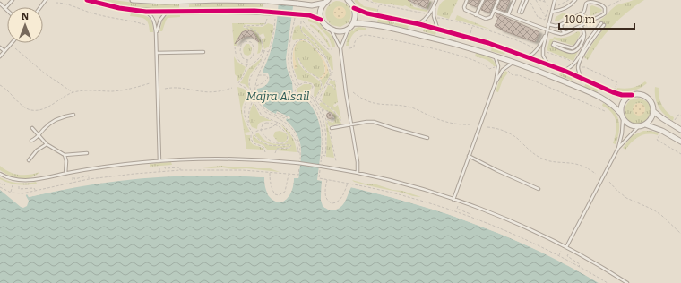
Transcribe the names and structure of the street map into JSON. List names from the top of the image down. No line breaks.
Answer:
{"water":["Majra Alsail"],"scale_bar":"100 m","north":"top"}
